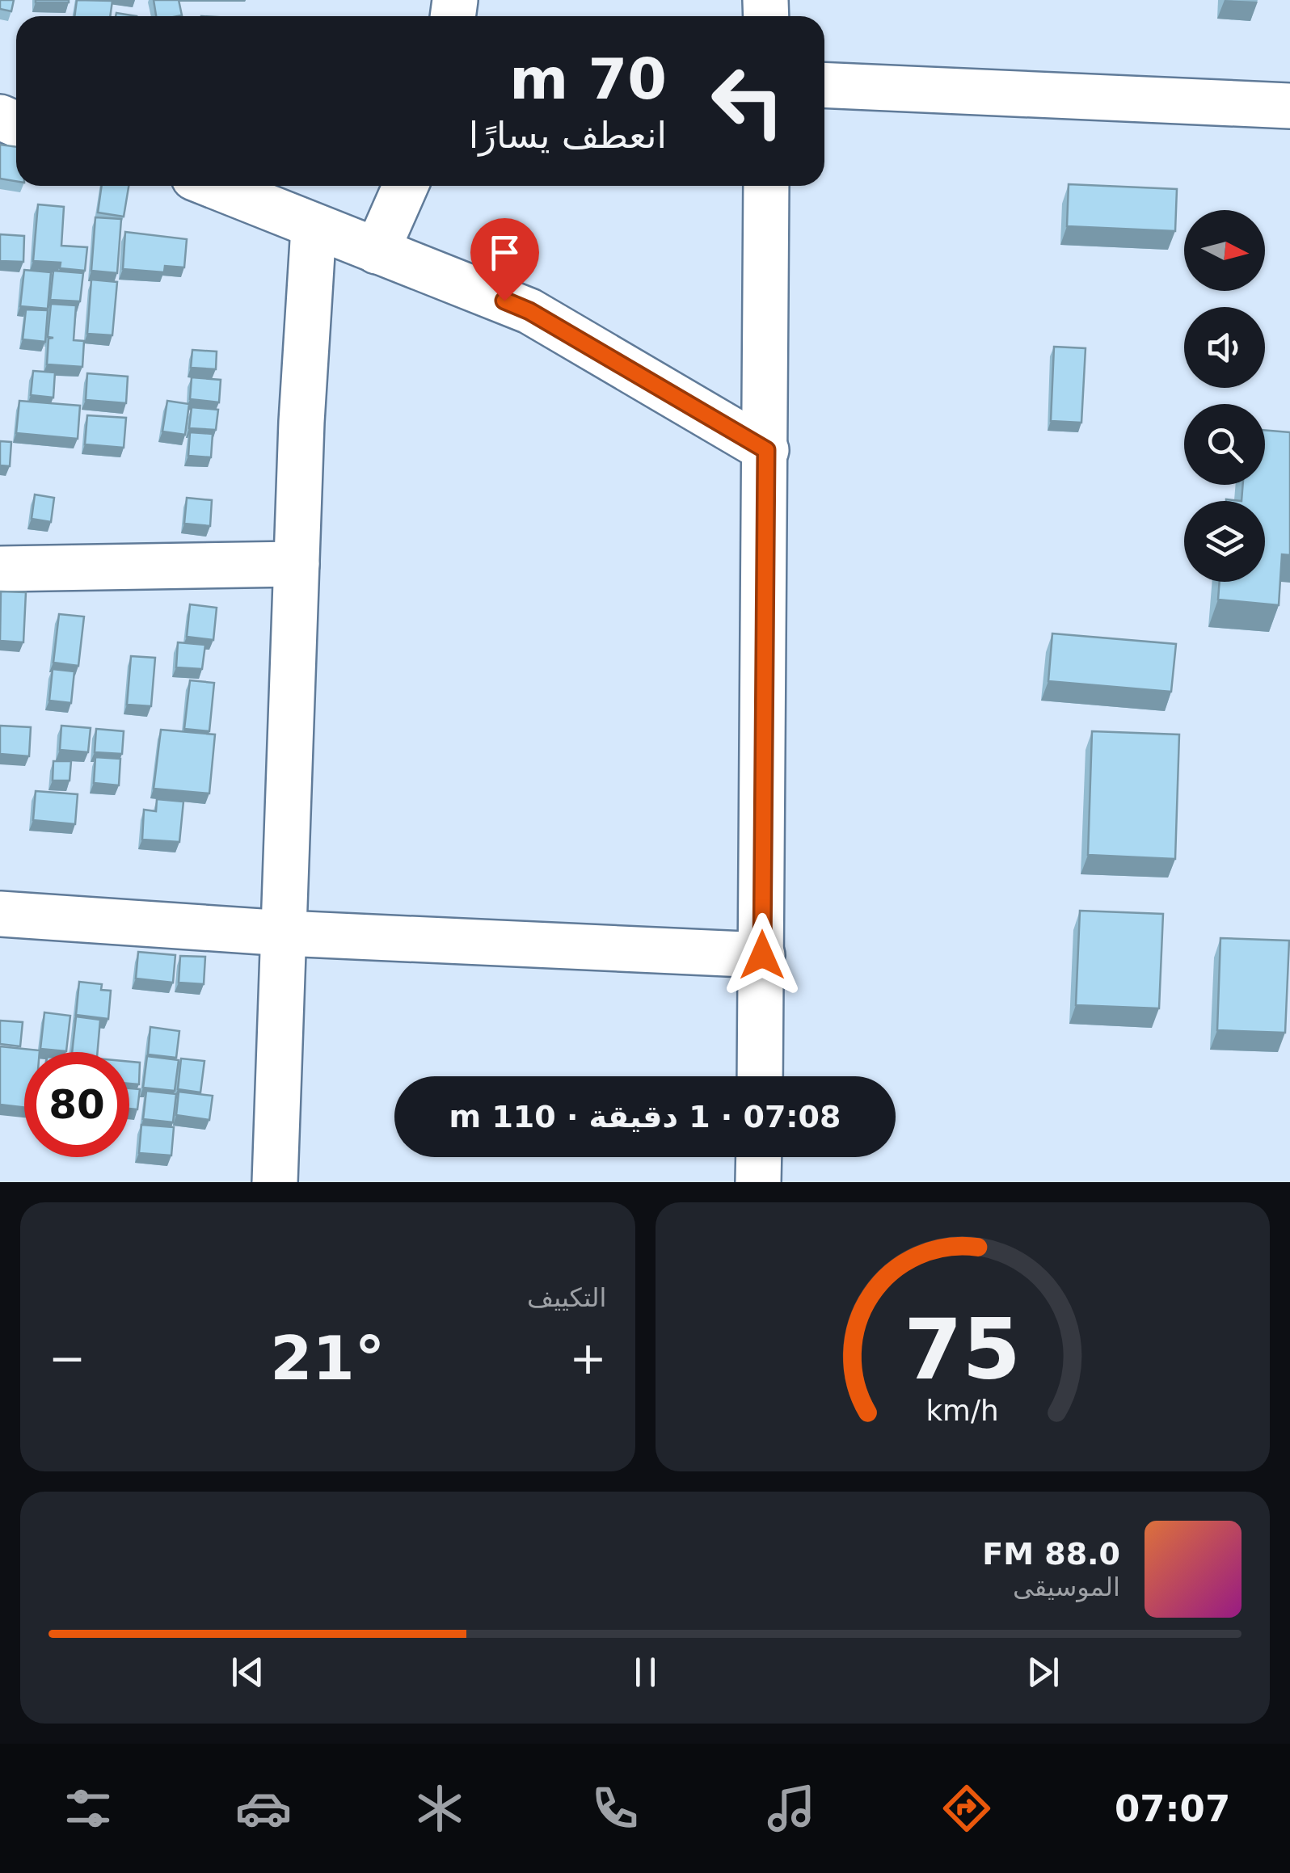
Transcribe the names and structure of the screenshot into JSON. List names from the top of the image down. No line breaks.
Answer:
{"north":"right","page":{"turn":["70 m","انعطف يسارًا"],"limit":"80","trip":"07:08 · 1 دقيقة · 110 m","tile":"التكييف","heat":["−","21°","+"],"song":["88.0 FM","الموسيقى"],"tabs":"07:07","gauge":["75","km/h"]}}
